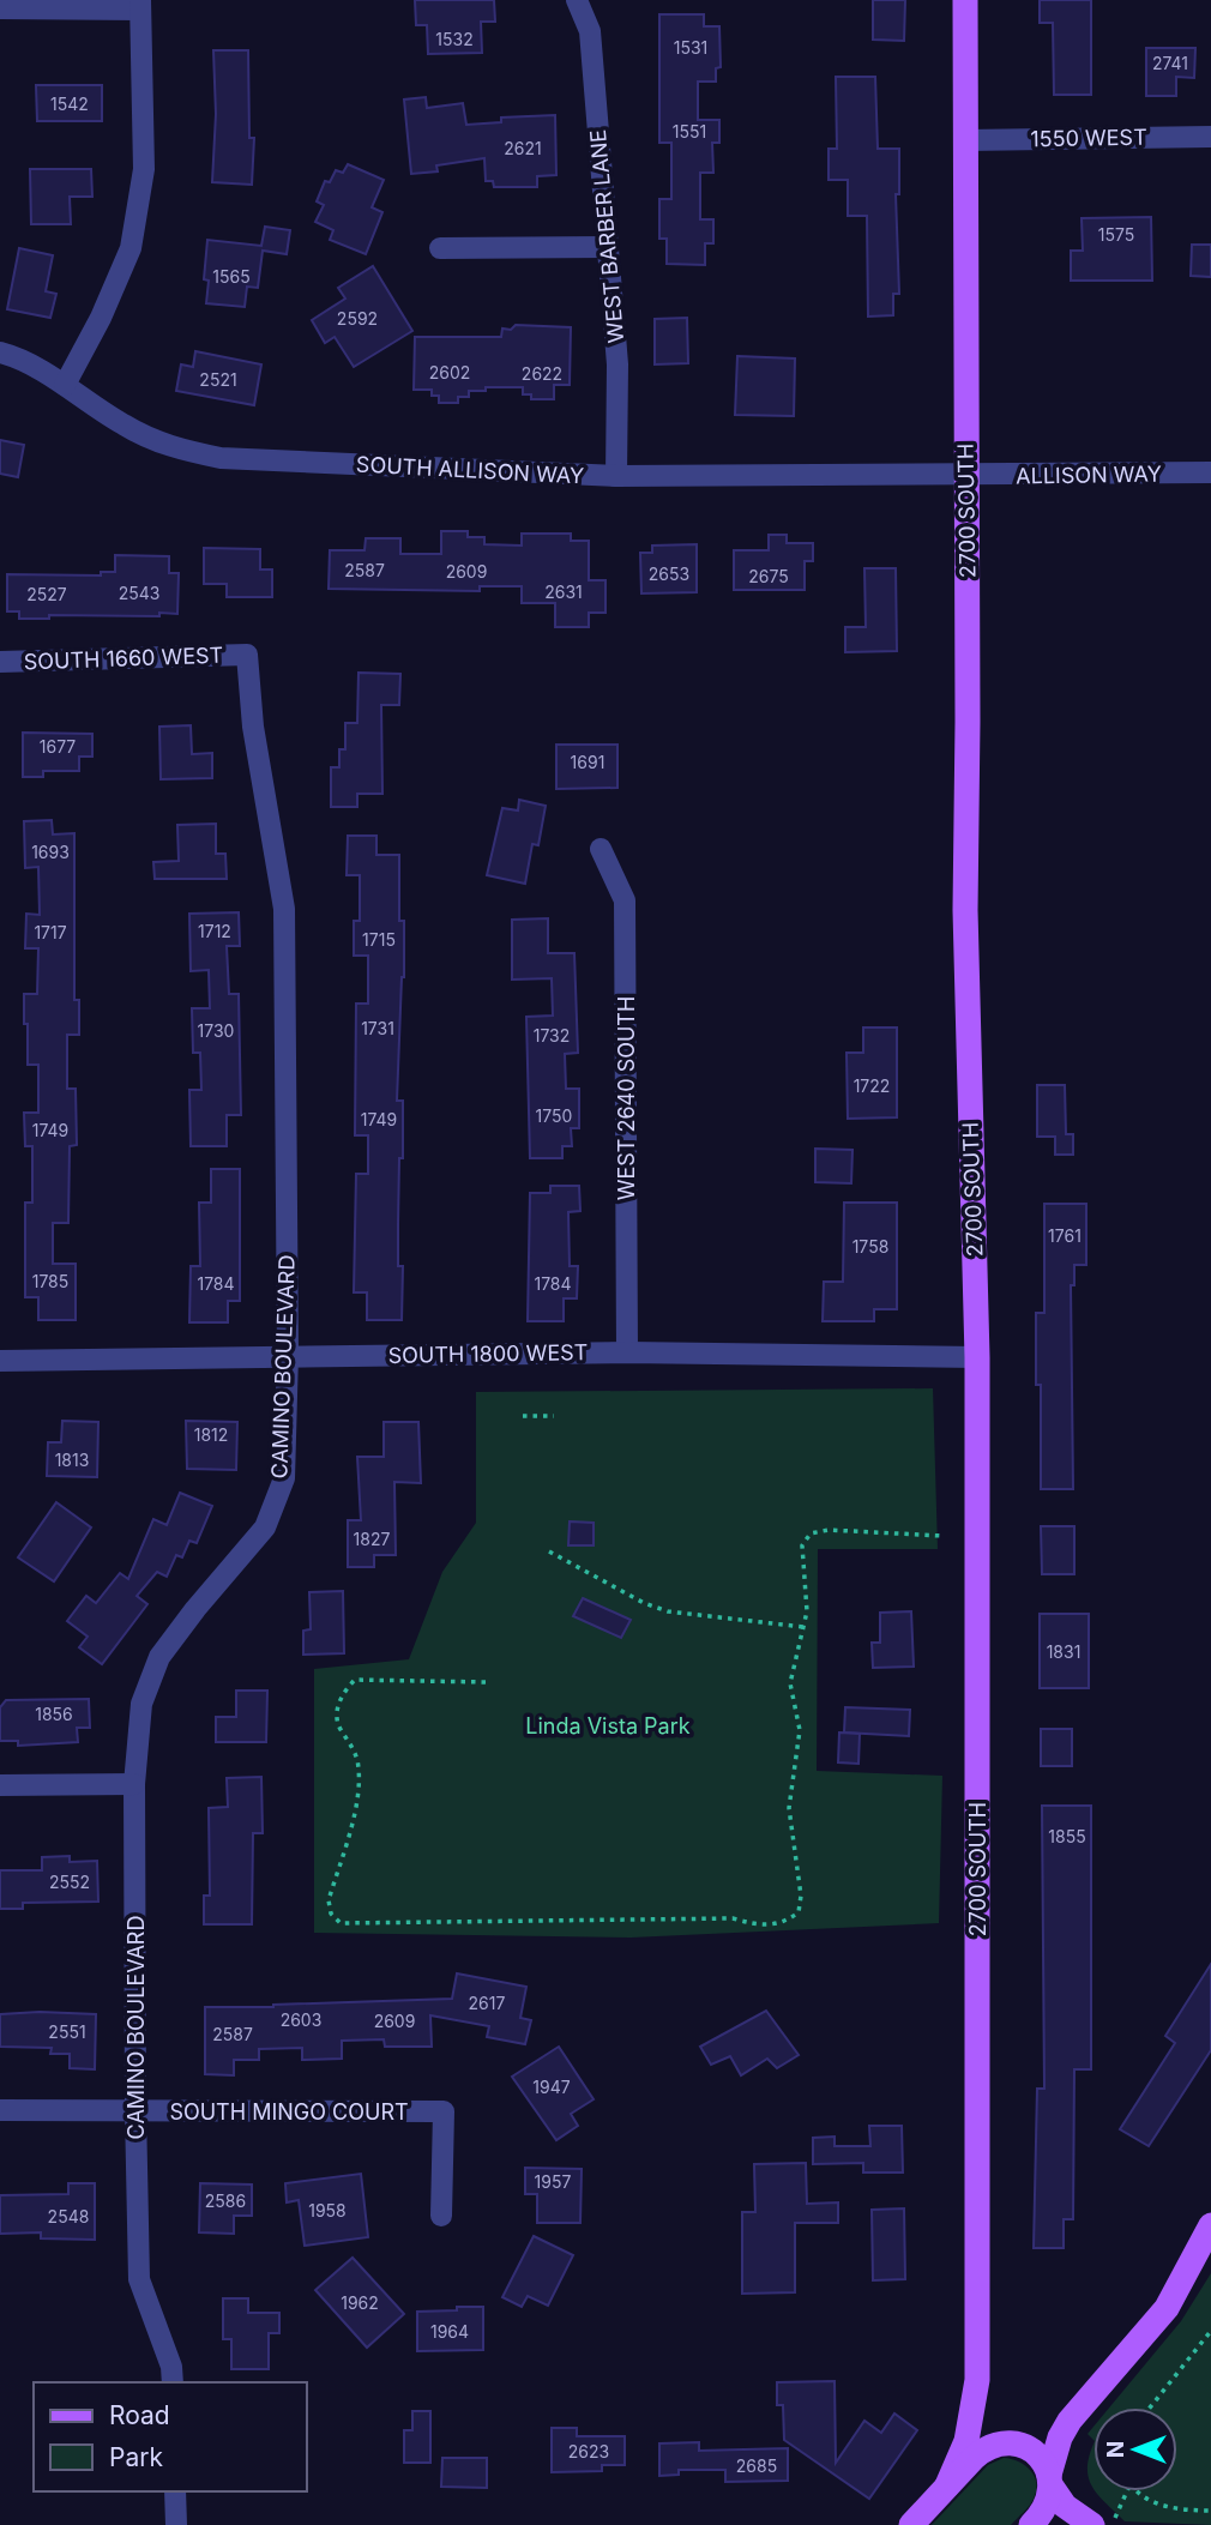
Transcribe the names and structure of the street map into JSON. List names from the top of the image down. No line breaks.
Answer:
{"streets":{"main road":["2700 SOUTH"],"street":["1550 WEST","WEST BARBER LANE","SOUTH ALLISON WAY","ALLISON WAY","SOUTH 1660 WEST","WEST 2640 SOUTH","SOUTH 1800 WEST","CAMINO BOULEVARD","SOUTH MINGO COURT"]},"crossings":[["1550 WEST","2700 SOUTH"],["WEST BARBER LANE","SOUTH ALLISON WAY"],["SOUTH ALLISON WAY","ALLISON WAY"],["SOUTH ALLISON WAY","2700 SOUTH"],["ALLISON WAY","2700 SOUTH"],["2700 SOUTH","SOUTH 1800 WEST"],["SOUTH 1660 WEST","CAMINO BOULEVARD"],["WEST 2640 SOUTH","SOUTH 1800 WEST"],["SOUTH 1800 WEST","CAMINO BOULEVARD"],["CAMINO BOULEVARD","SOUTH MINGO COURT"]],"parks":["Linda Vista Park"],"house_numbers":["1532","1531","2741","1542","1551","2621","1575","1565","2592","2602","2622","2521","2587","2609","2653","2675","2631","2543","2527","1677","1691","1693","1712","1717","1715","1731","1730","1732","1722","1750","1749","1749","1761","1758","1785","1784","1784","1812","1813","1827","1831","1856","1855","2552","2617","2603","2609","2551","2587","1947","1957","2586","1958","2548","1962","1964","2623","2685"],"legend":["Road","Park"],"north":"left"}
